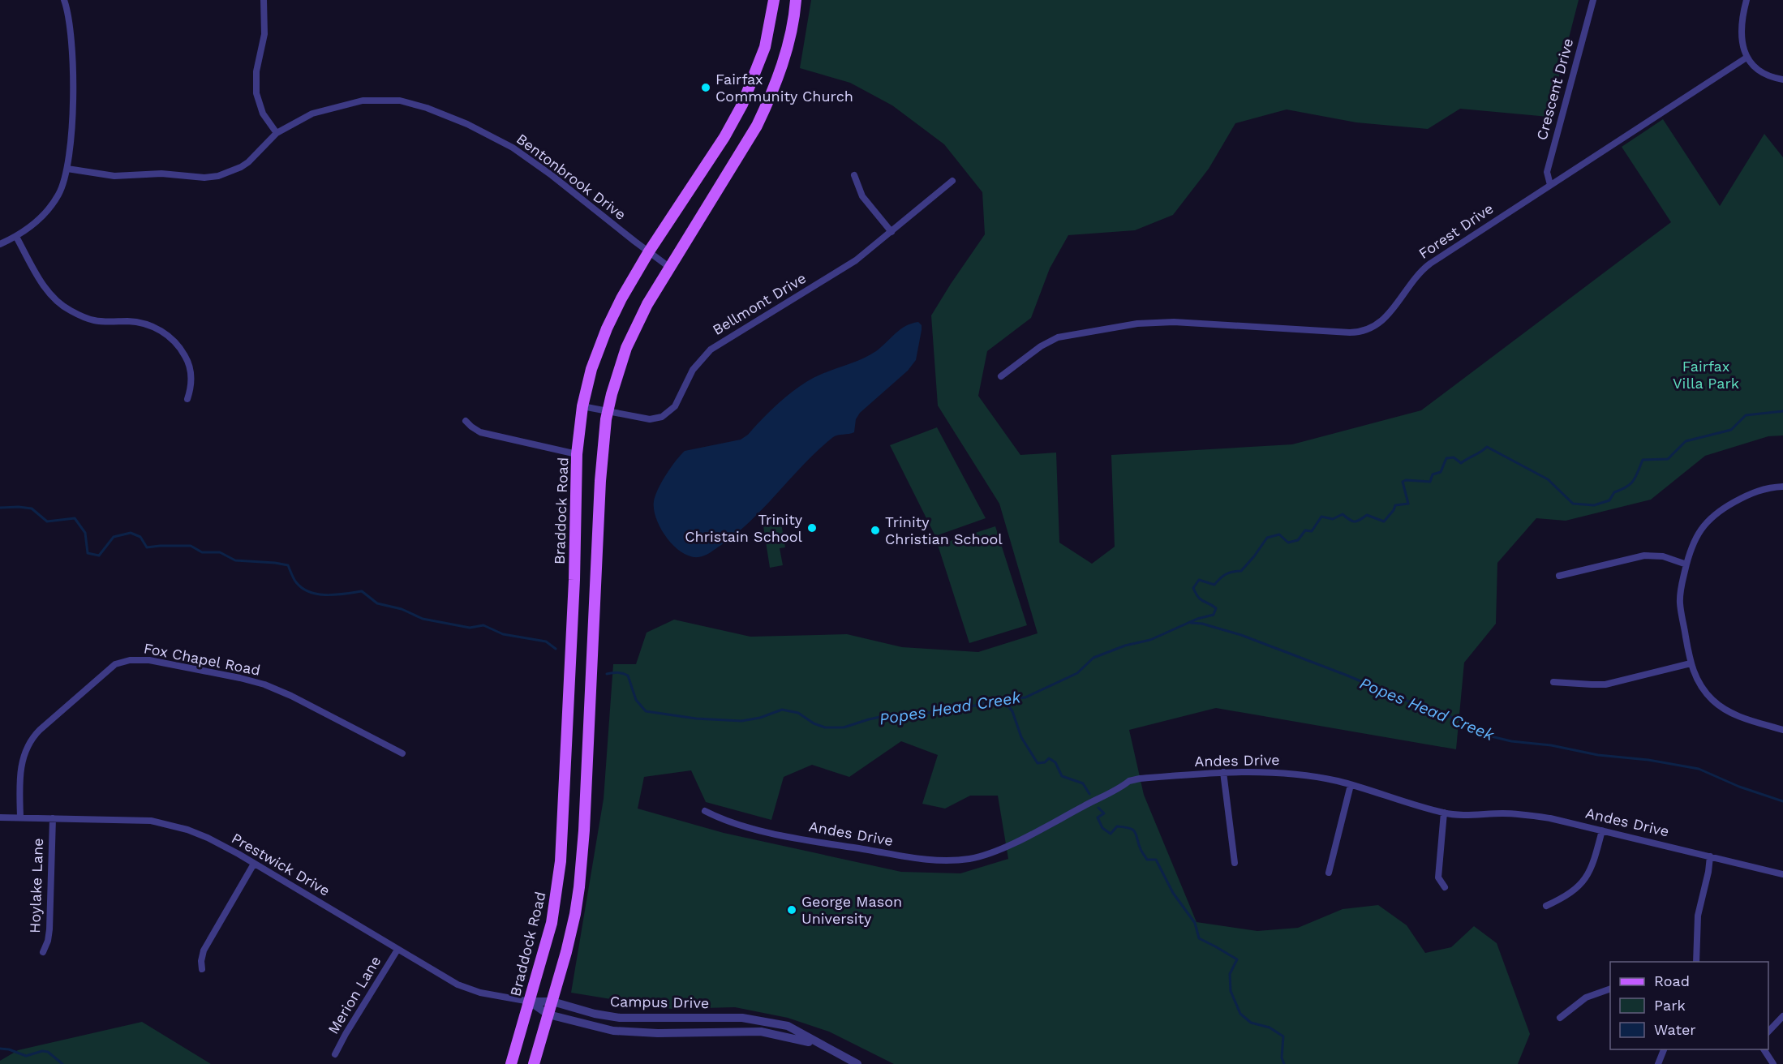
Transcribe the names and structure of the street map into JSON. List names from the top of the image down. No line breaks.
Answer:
{"streets":{"main road":["Braddock Road"],"street":["Crescent Drive","Bentonbrook Drive","Forest Drive","Bellmont Drive","Fox Chapel Road","Andes Drive","Prestwick Drive","Hoylake Lane","Merion Lane","Campus Drive"]},"crossings":[["Crescent Drive","Forest Drive"],["Bentonbrook Drive","Braddock Road"],["Bellmont Drive","Braddock Road"],["Braddock Road","Prestwick Drive"],["Braddock Road","Campus Drive"],["Fox Chapel Road","Prestwick Drive"],["Prestwick Drive","Hoylake Lane"],["Prestwick Drive","Merion Lane"],["Prestwick Drive","Campus Drive"]],"water":["Popes Head Creek"],"parks":["Fairfax Villa Park"],"places":["Fairfax Community Church","Trinity Christain School","Trinity Christian School","George Mason University"],"legend":["Road","Park","Water"]}
